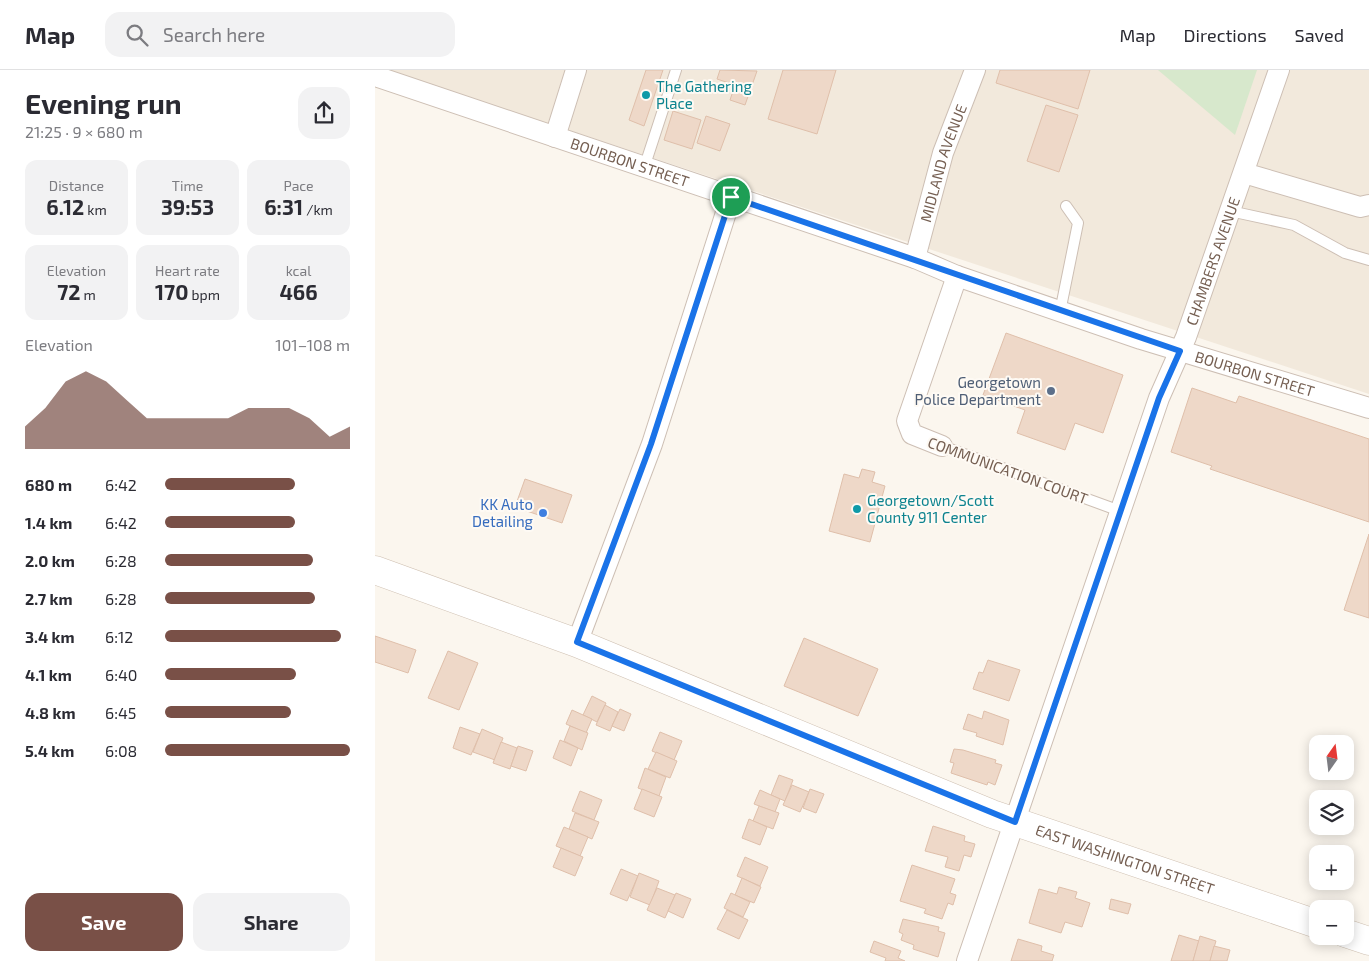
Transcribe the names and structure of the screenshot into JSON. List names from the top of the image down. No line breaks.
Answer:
{"streets":{"street":["BOURBON STREET","MIDLAND AVENUE","CHAMBERS AVENUE","COMMUNICATION COURT","EAST WASHINGTON STREET"]},"crossings":[["BOURBON STREET","MIDLAND AVENUE"],["BOURBON STREET","CHAMBERS AVENUE"],["BOURBON STREET","COMMUNICATION COURT"],["CHAMBERS AVENUE","COMMUNICATION COURT"],["CHAMBERS AVENUE","EAST WASHINGTON STREET"]],"places":["The Gathering Place","Georgetown Police Department","Georgetown/Scott County 911 Center","KK Auto Detailing"],"north":"top","page":{"header":"Map","search":"Search here","nav":["Map","Directions","Saved"],"heading":["Evening run","21:25 · 9 × 680 m"],"stats":[["Distance","6.12 km"],["Time","39:53"],["Pace","6:31 /km"],["Elevation","72 m"],["Heart rate","170 bpm"],["kcal","466"]],"chart":["Elevation","101–108 m"],"list":[{"name":"680 m","note":"6:42"},{"name":"1.4 km","note":"6:42"},{"name":"2.0 km","note":"6:28"},{"name":"2.7 km","note":"6:28"},{"name":"3.4 km","note":"6:12"},{"name":"4.1 km","note":"6:40"},{"name":"4.8 km","note":"6:45"},{"name":"5.4 km","note":"6:08"}],"map_buttons":["+","−"],"buttons":["Save","Share"]}}
